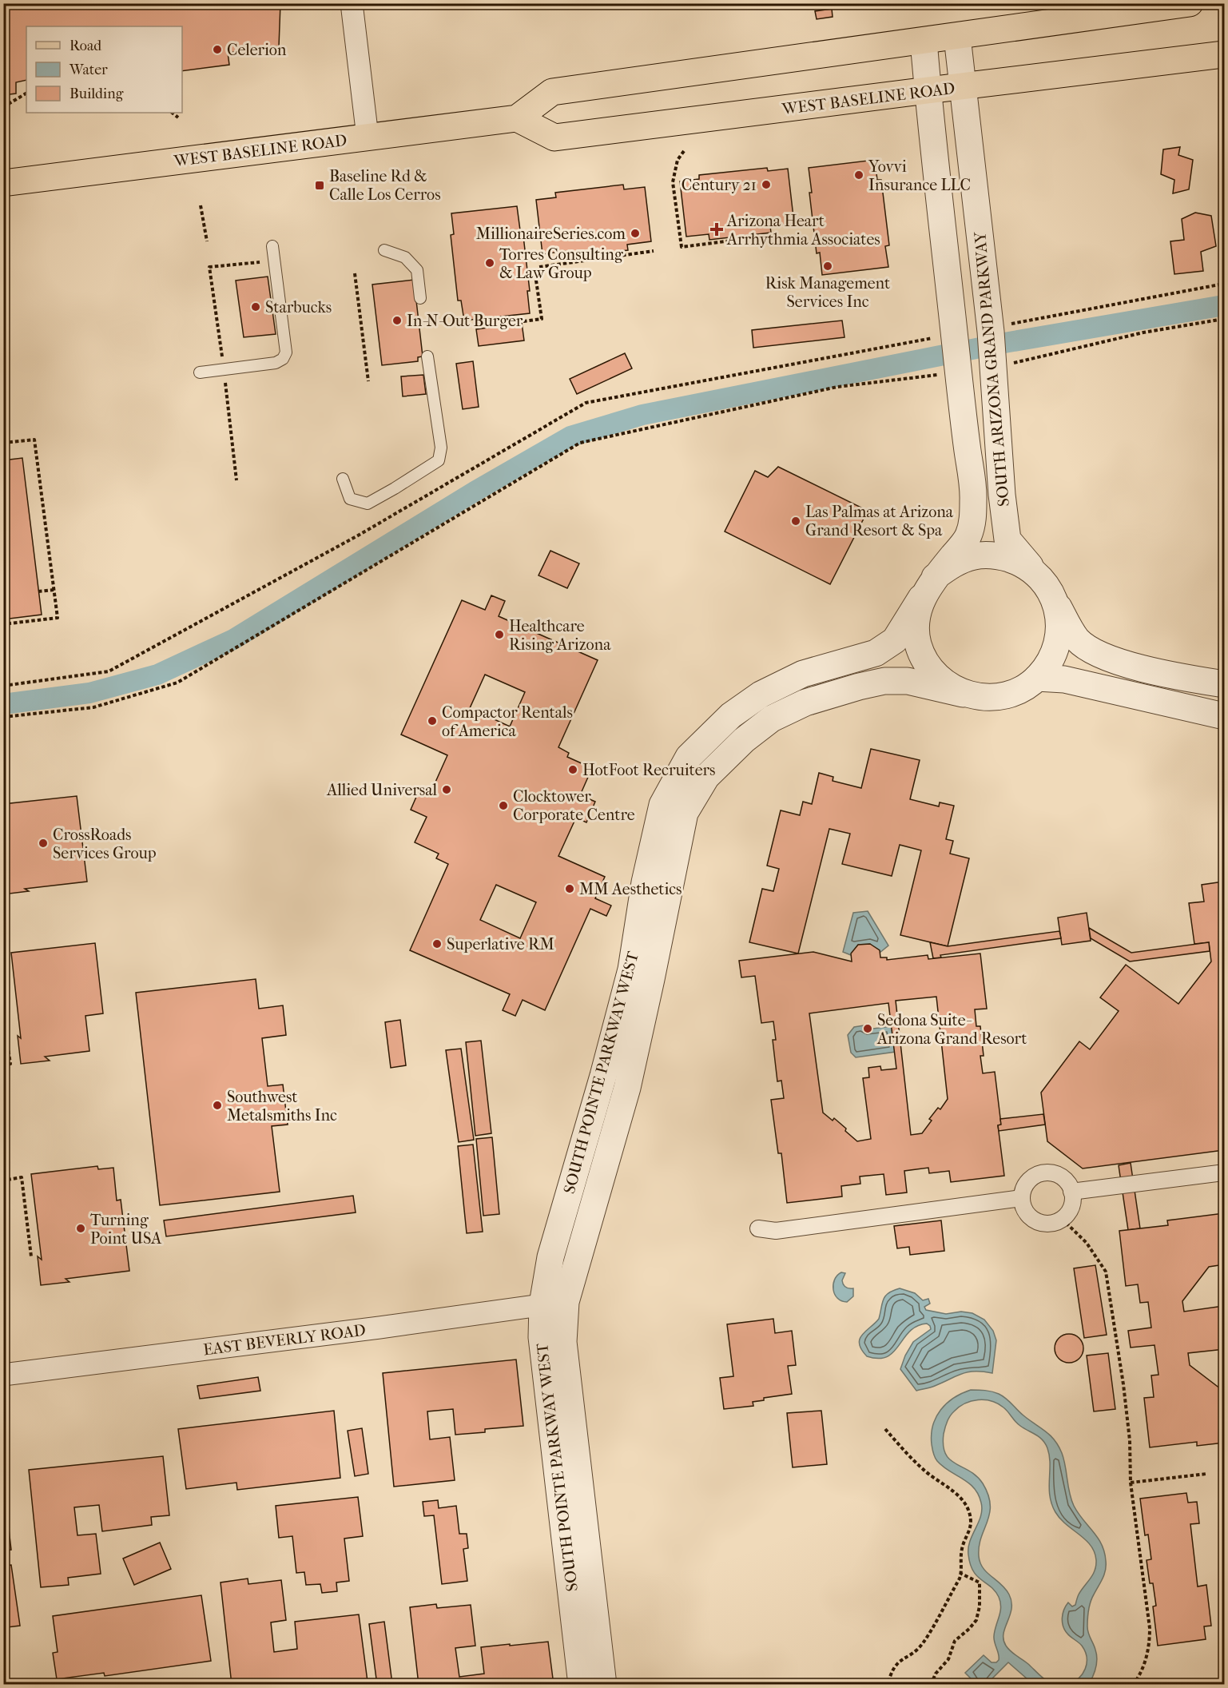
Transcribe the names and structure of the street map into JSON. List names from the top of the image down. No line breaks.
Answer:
{"streets":{"main road":["WEST BASELINE ROAD"],"street":["SOUTH ARIZONA GRAND PARKWAY","SOUTH POINTE PARKWAY WEST","EAST BEVERLY ROAD"]},"crossings":[["WEST BASELINE ROAD","SOUTH ARIZONA GRAND PARKWAY"],["SOUTH ARIZONA GRAND PARKWAY","SOUTH POINTE PARKWAY WEST"],["SOUTH POINTE PARKWAY WEST","EAST BEVERLY ROAD"]],"places":{"other":["Celerion","Yovvi Insurance LLC","Century 21","MillionaireSeries.com","Torres Consulting & Law Group","Risk Management Services Inc","Starbucks","In-N-Out Burger","Las Palmas at Arizona Grand Resort & Spa","Healthcare Rising Arizona","Compactor Rentals of America","HotFoot Recruiters","Allied Universal","Clocktower Corporate Centre","CrossRoads Services Group","MM Aesthetics","Superlative RM","Sedona Suite- Arizona Grand Resort","Southwest Metalsmiths Inc","Turning Point USA"],"transit":["Baseline Rd & Calle Los Cerros"],"health":["Arizona Heart Arrhythmia Associates"]},"legend":["Road","Water","Building"]}
